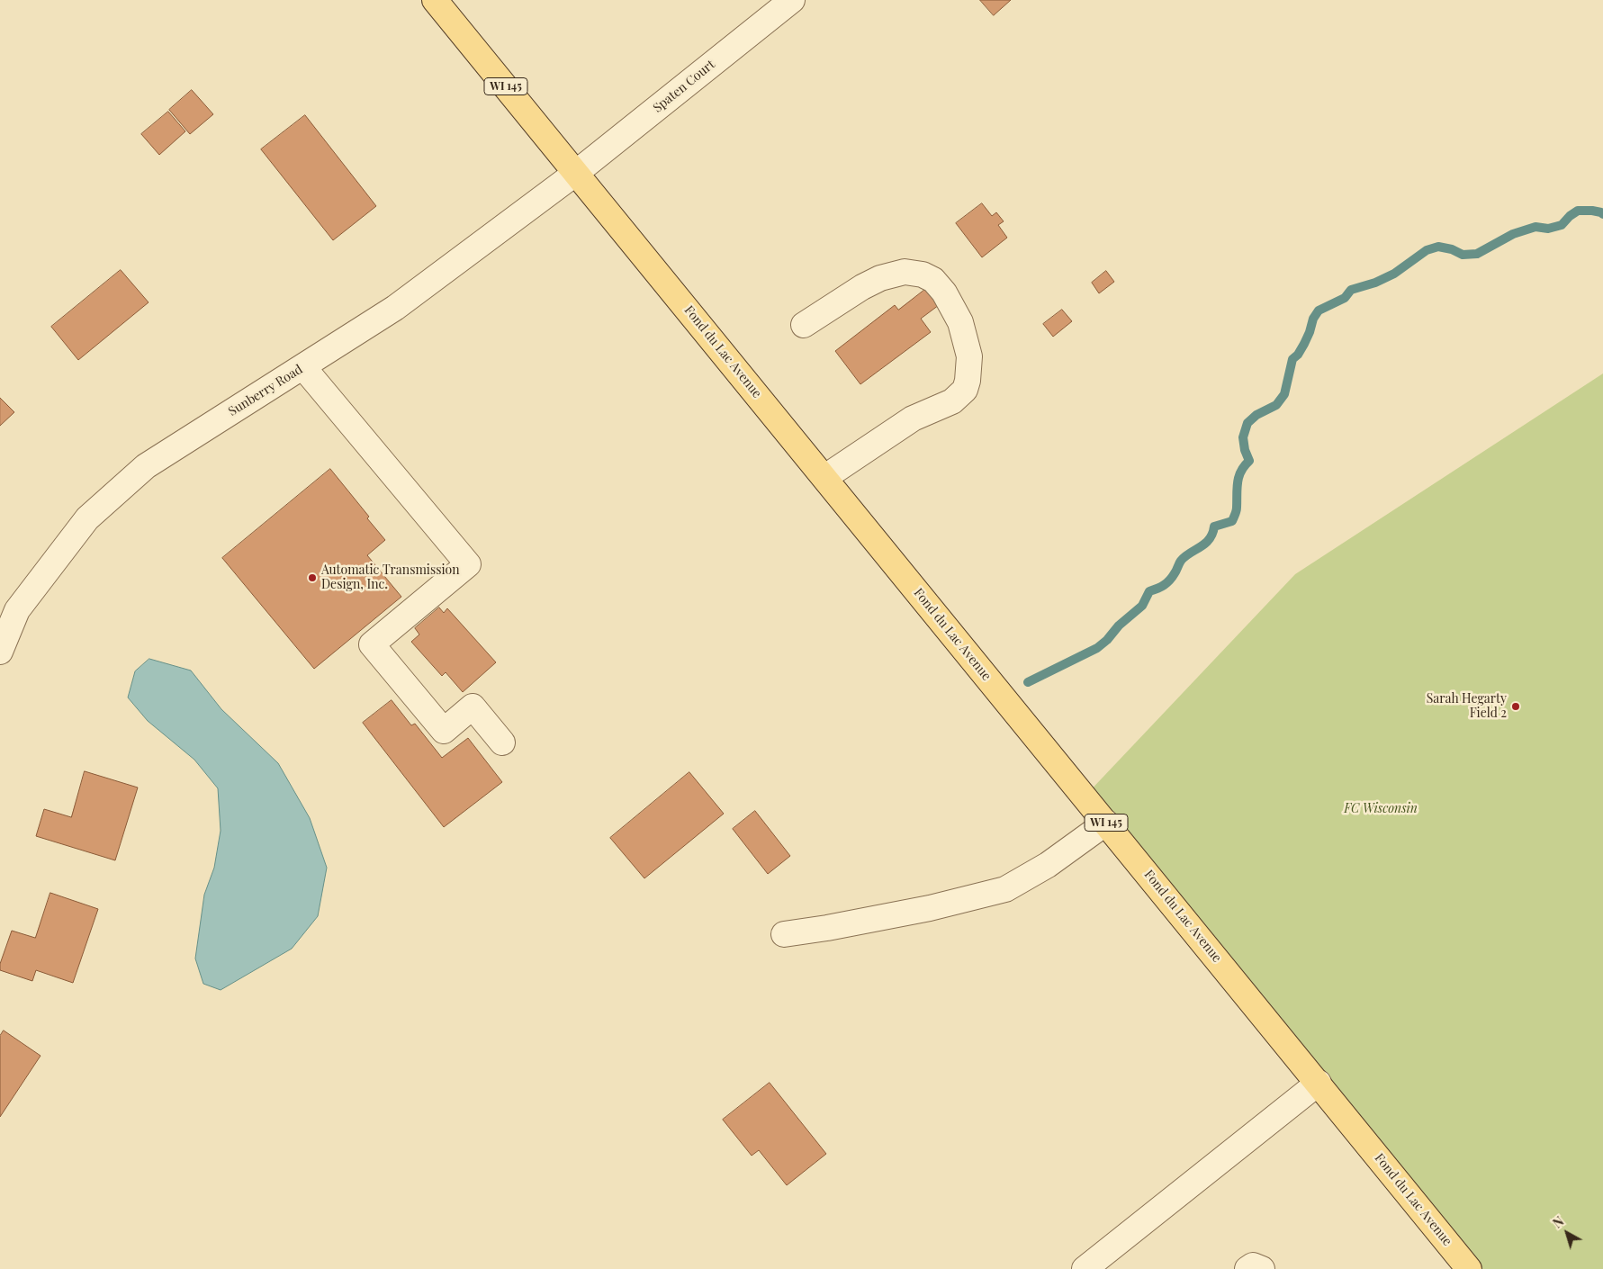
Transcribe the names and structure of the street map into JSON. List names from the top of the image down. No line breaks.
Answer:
{"streets":{"main road":["WI 145","Fond du Lac Avenue"],"street":["Spaten Court","Sunberry Road"]},"crossings":[["Spaten Court","Fond du Lac Avenue"],["Spaten Court","Sunberry Road"],["Fond du Lac Avenue","Sunberry Road"]],"parks":["FC Wisconsin"],"places":["Automatic Transmission Design, Inc.","Sarah Hegarty Field 2"],"north":"top left"}
